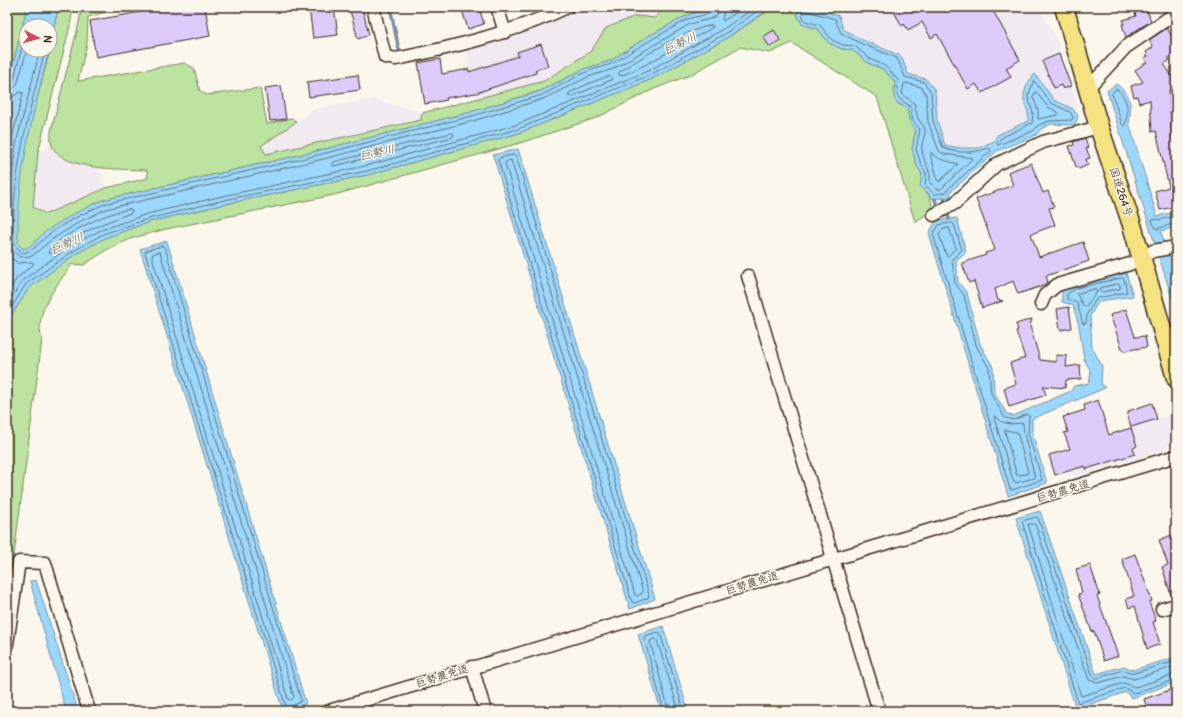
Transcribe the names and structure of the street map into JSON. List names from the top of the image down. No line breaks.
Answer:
{"streets":{"highway":["国道264号"],"street":["巨勢農免道"]},"water":["巨勢川"],"north":"right"}
